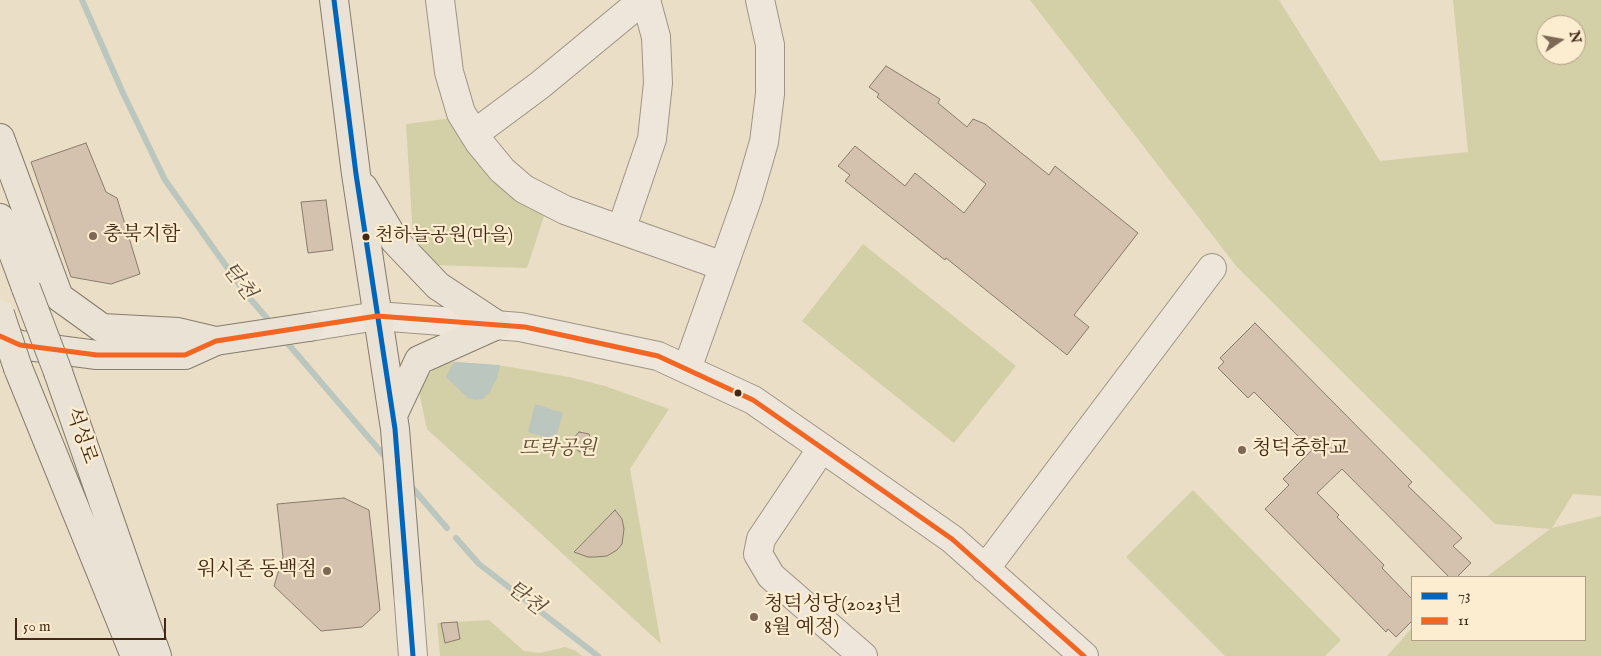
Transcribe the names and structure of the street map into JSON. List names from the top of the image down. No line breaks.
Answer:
{"streets":{"main road":["석성로"]},"water":["탄천"],"parks":["뜨락공원"],"places":["충북지함","천하늘공원(마을)","청덕중학교","워시존 동백점","청덕성당(2023년 8월 예정)"],"lines":["transit line 73","transit line 11"],"legend":["73","11"],"scale_bar":"50 m","north":"right"}
